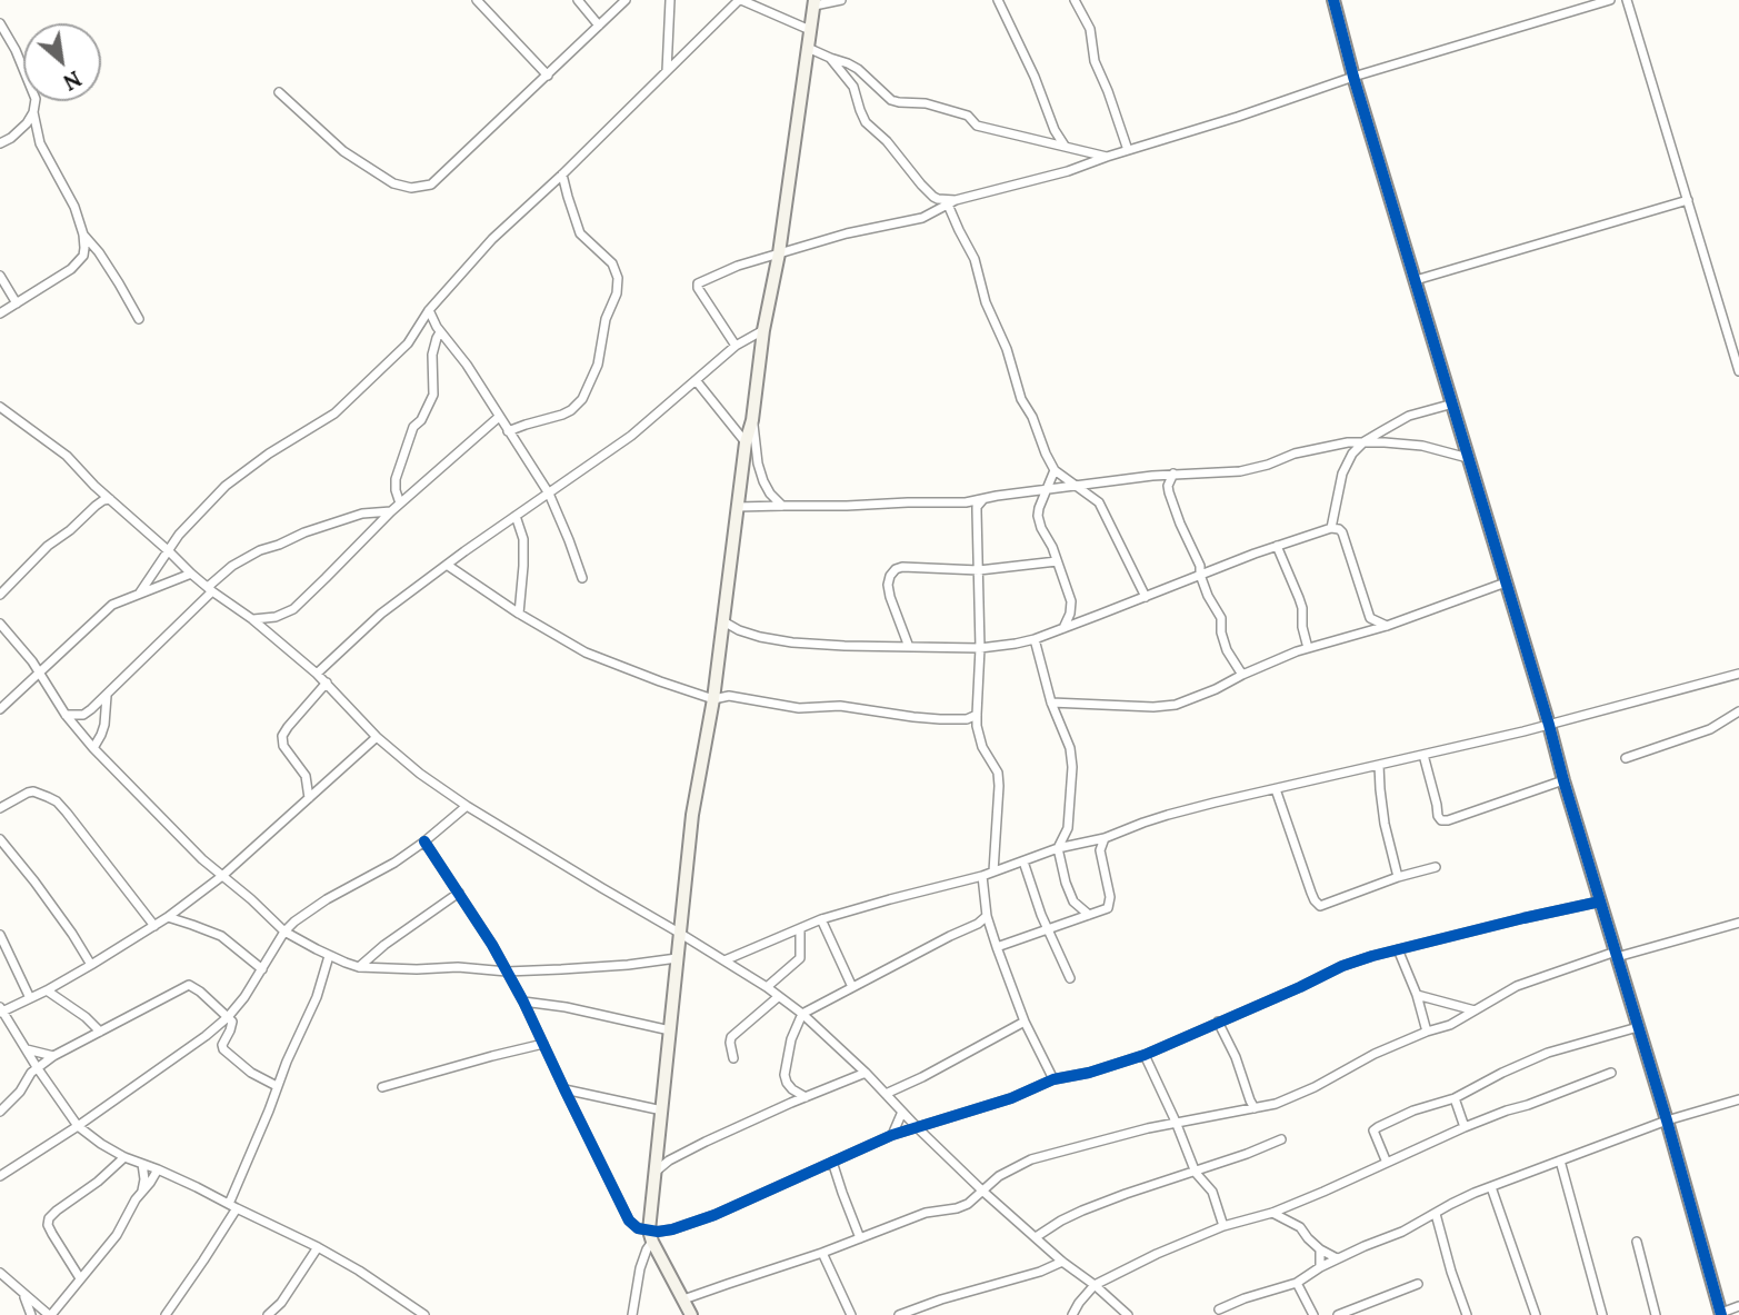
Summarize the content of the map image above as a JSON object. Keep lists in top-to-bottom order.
{
  "north": "bottom right"
}
